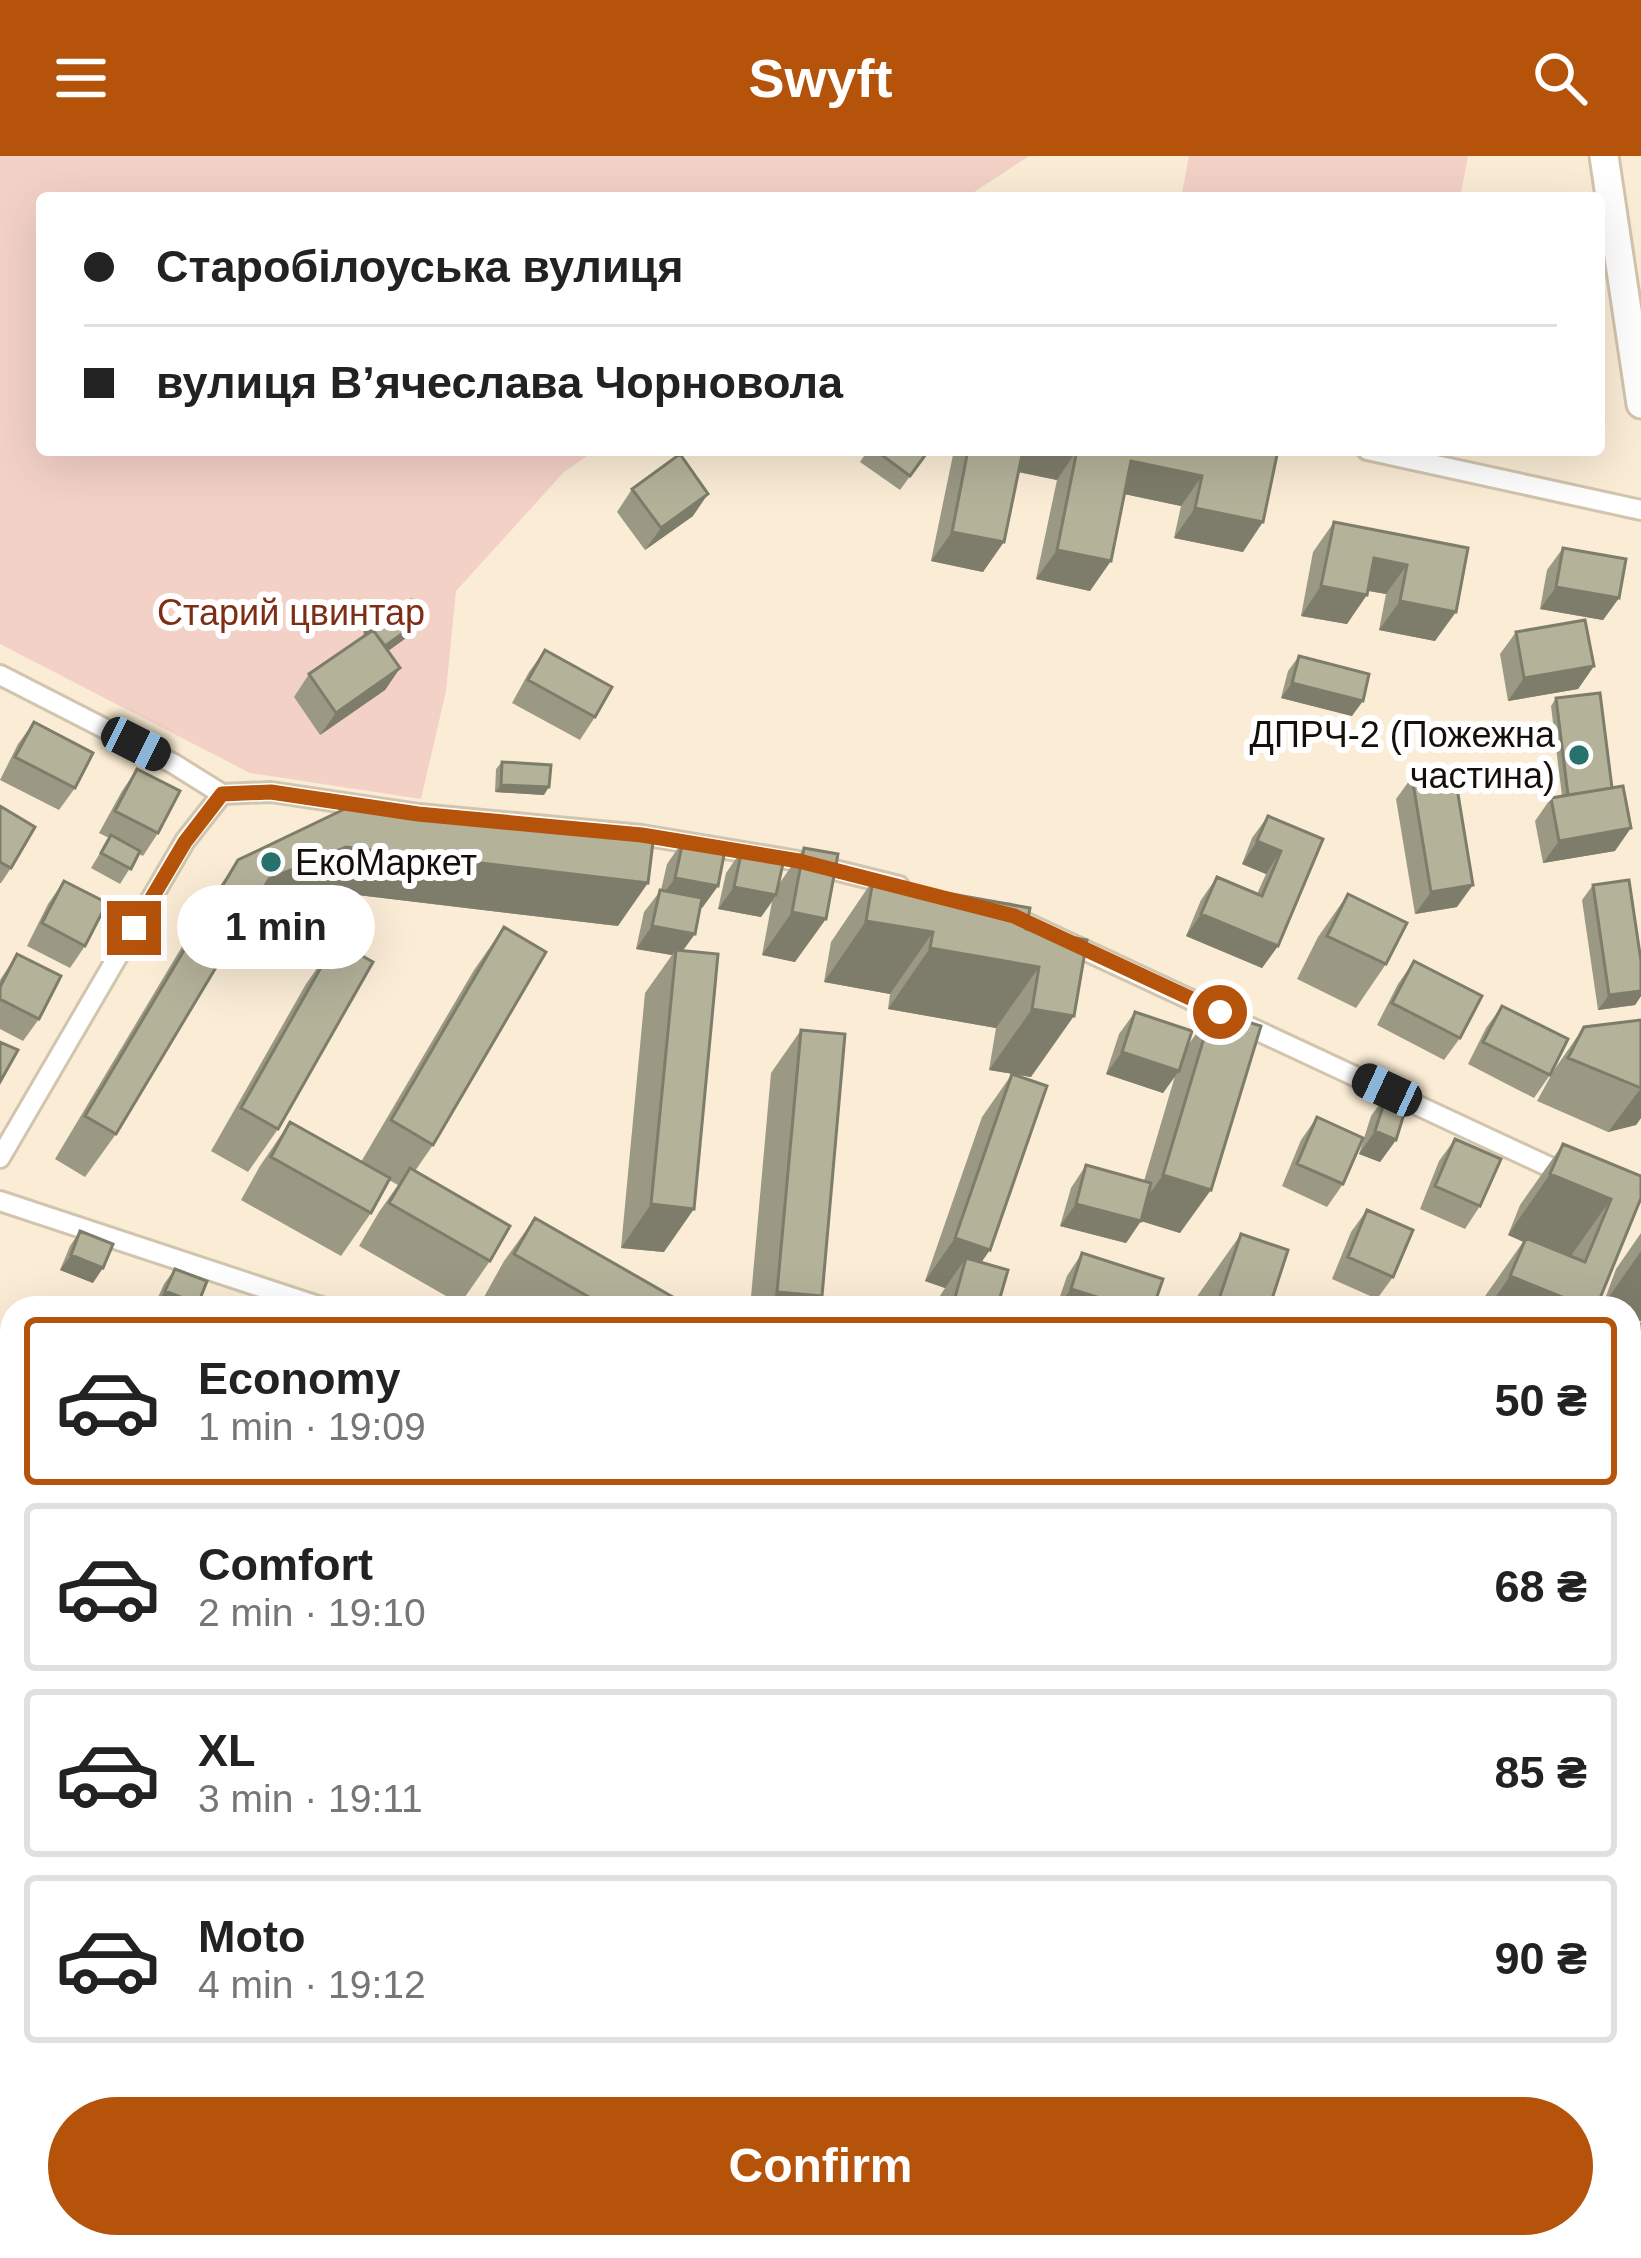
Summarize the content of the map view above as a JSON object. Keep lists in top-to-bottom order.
{
  "parks": ["Старий цвинтар"],
  "places": ["ДПРЧ-2 (Пожежна частина)", "ЕкоМаркет"],
  "page": {
    "header": "Swyft",
    "banner": ["Старобілоуська вулиця", "вулиця Вʼячеслава Чорновола"],
    "bubble": "1 min",
    "list": [
      {
        "name": "Economy",
        "note": "1 min · 19:09",
        "value": "50 ₴"
      },
      {
        "name": "Comfort",
        "note": "2 min · 19:10",
        "value": "68 ₴"
      },
      {
        "name": "XL",
        "note": "3 min · 19:11",
        "value": "85 ₴"
      },
      {
        "name": "Moto",
        "note": "4 min · 19:12",
        "value": "90 ₴"
      }
    ],
    "buttons": "Confirm"
  }
}
